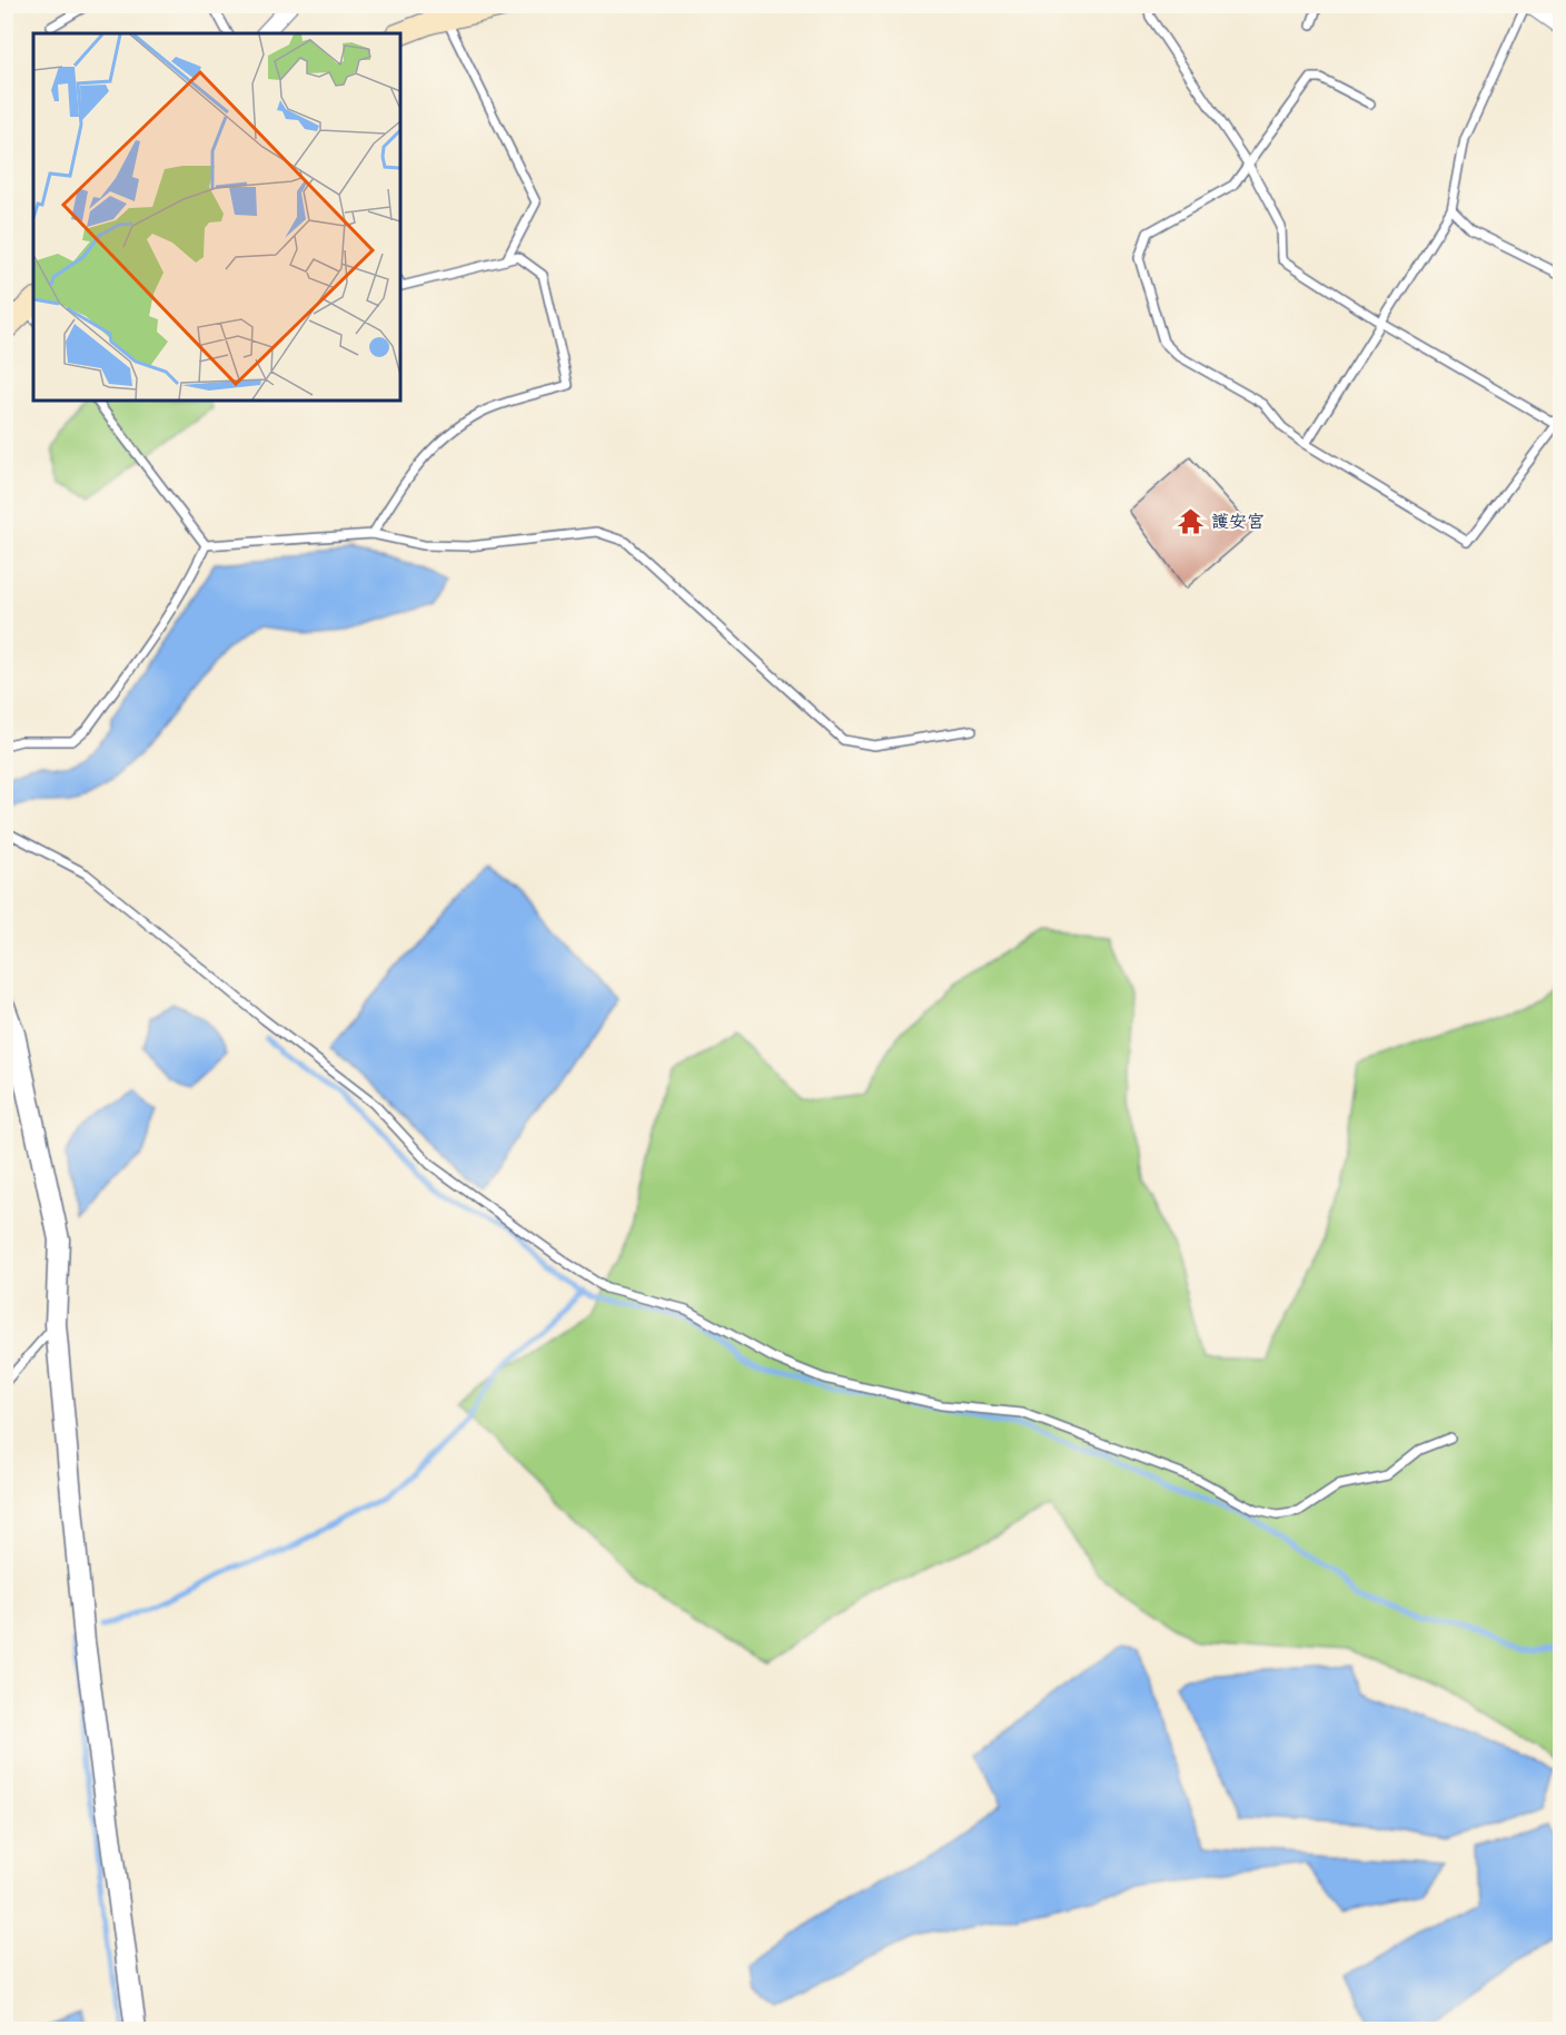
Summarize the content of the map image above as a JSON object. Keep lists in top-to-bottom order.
{
  "places": {
    "temple": ["護安宮"]
  }
}
